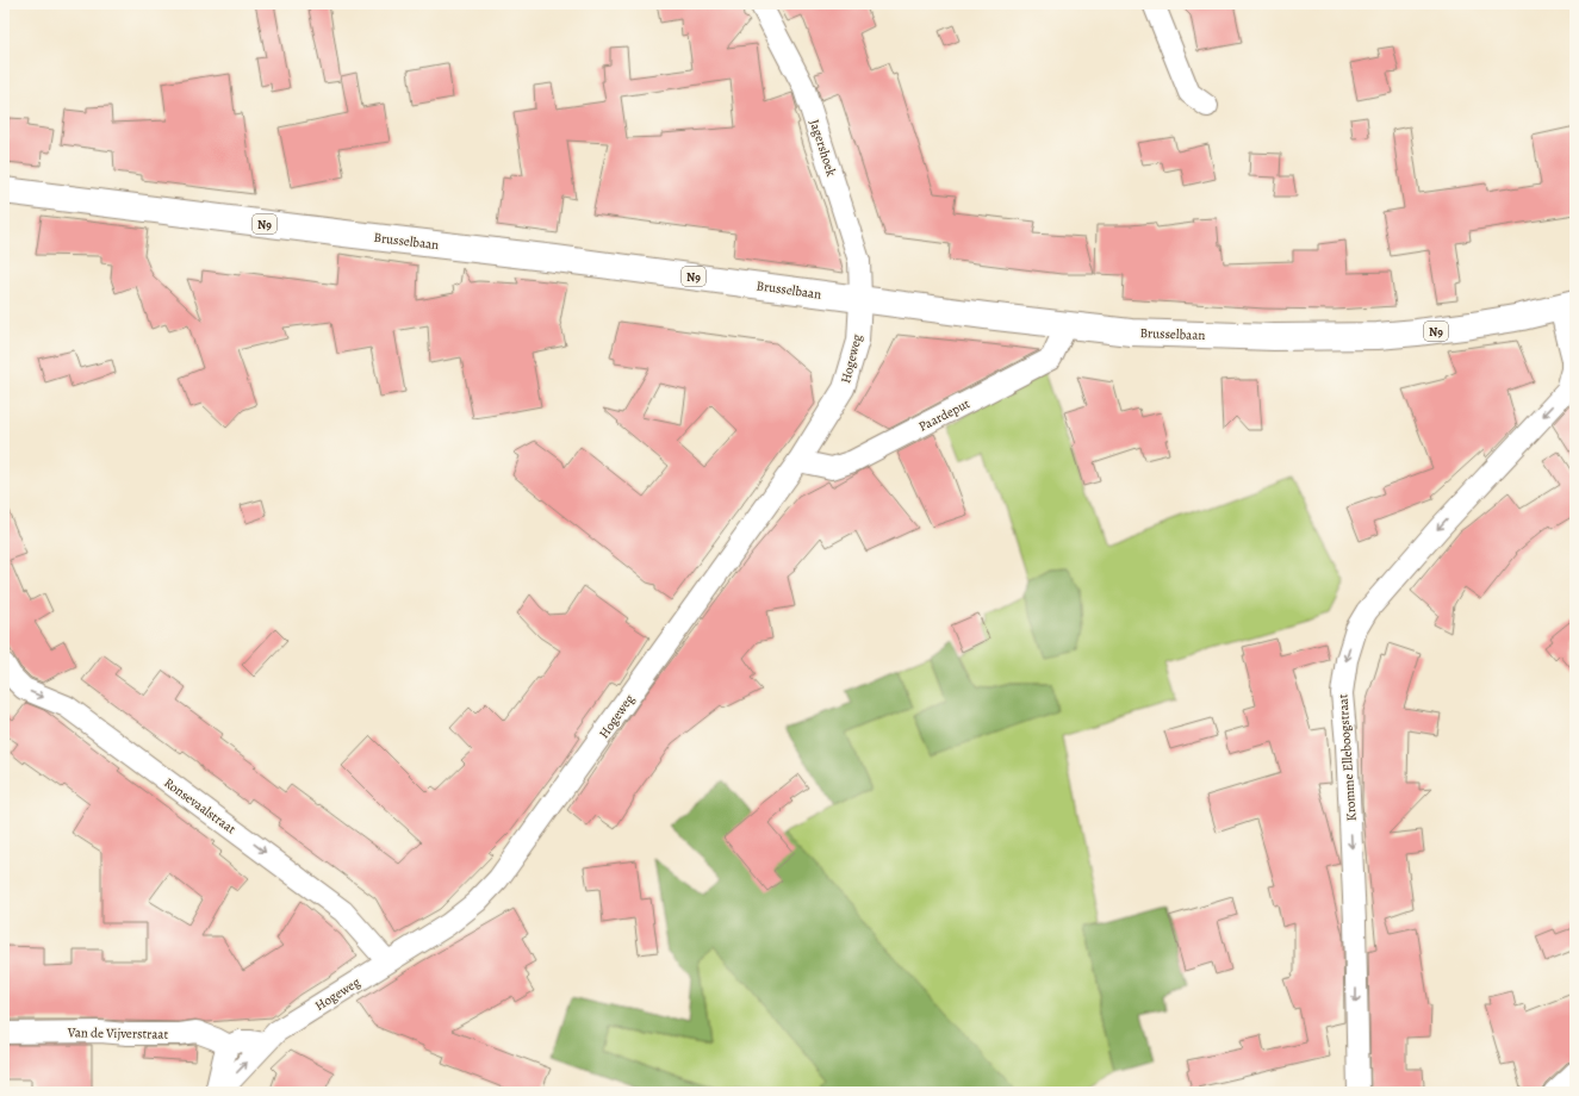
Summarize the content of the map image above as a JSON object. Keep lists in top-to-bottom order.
{
  "streets": {
    "main road": ["N9", "Brusselbaan"],
    "street": [
      "Jagershoek",
      "Hogeweg",
      "Paardeput",
      "Kromme Elleboogstraat",
      "Ronsevaalstraat",
      "Van de Vijverstraat"
    ]
  },
  "crossings": [
    ["Jagershoek", "Brusselbaan"],
    ["Jagershoek", "Hogeweg"],
    ["Brusselbaan", "Hogeweg"],
    ["Brusselbaan", "Paardeput"],
    ["Brusselbaan", "Kromme Elleboogstraat"],
    ["Hogeweg", "Paardeput"],
    ["Hogeweg", "Ronsevaalstraat"]
  ],
  "one_way": ["Kromme Elleboogstraat", "Ronsevaalstraat"]
}
